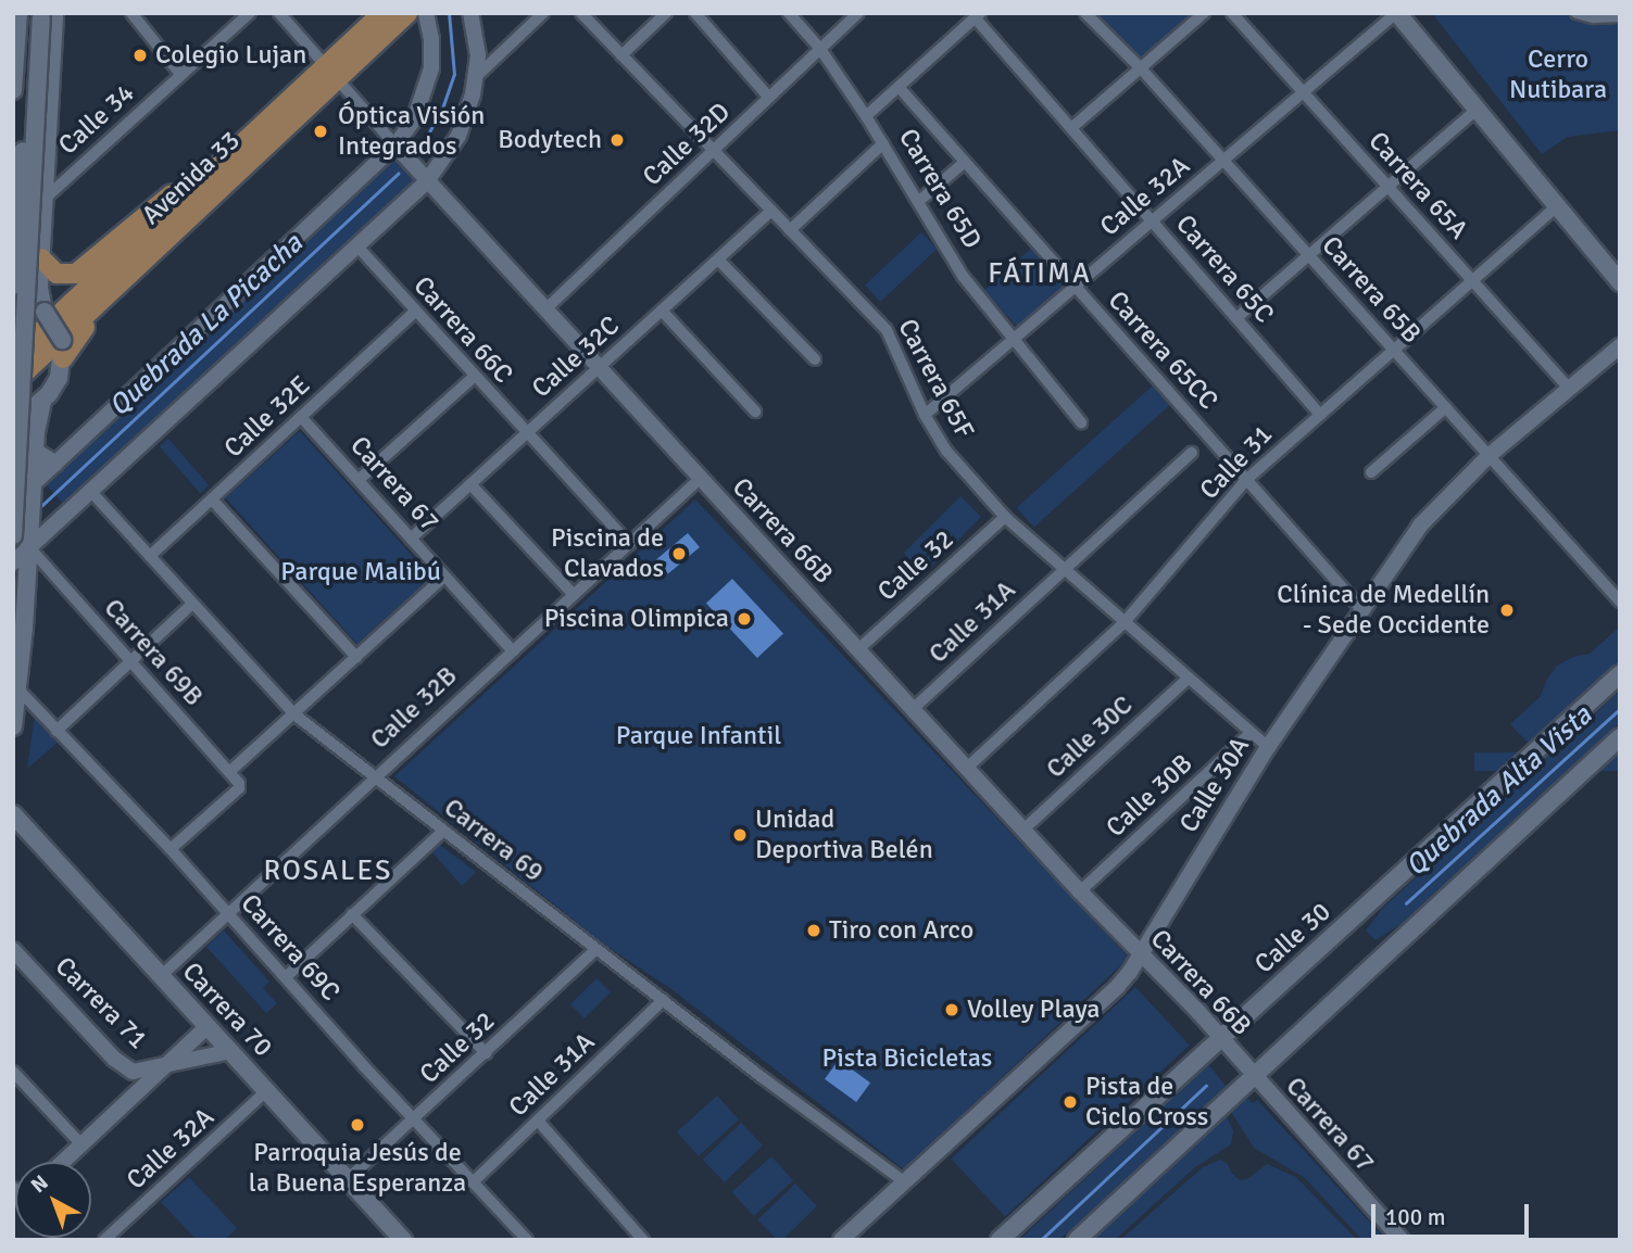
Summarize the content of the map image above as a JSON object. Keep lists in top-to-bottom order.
{
  "streets": {
    "main road": ["Avenida 33", "Calle 30", "Carrera 70"],
    "street": [
      "Calle 34",
      "Calle 32D",
      "Carrera 65A",
      "Carrera 65D",
      "Calle 32A",
      "Carrera 65C",
      "Carrera 65B",
      "Carrera 66C",
      "Carrera 65CC",
      "Calle 32C",
      "Carrera 65F",
      "Calle 32E",
      "Calle 31",
      "Carrera 67",
      "Carrera 66B",
      "Calle 32",
      "Calle 31A",
      "Carrera 69B",
      "Calle 32B",
      "Calle 30C",
      "Calle 30A",
      "Calle 30B",
      "Carrera 69",
      "Carrera 69C",
      "Carrera 71"
    ]
  },
  "crossings": [
    ["Calle 32D", "Carrera 65D"],
    ["Calle 32D", "Carrera 65F"],
    ["Calle 32D", "Carrera 66B"],
    ["Avenida 33", "Carrera 66B"],
    ["Carrera 65A", "Calle 32A"],
    ["Carrera 65A", "Calle 31"],
    ["Carrera 65A", "Calle 30A"],
    ["Carrera 65D", "Calle 32A"],
    ["Calle 32A", "Carrera 65C"],
    ["Calle 32A", "Carrera 65B"],
    ["Calle 32A", "Carrera 65CC"],
    ["Calle 32A", "Carrera 65F"],
    ["Calle 32A", "Carrera 70"],
    ["Carrera 65C", "Calle 31"],
    ["Carrera 65B", "Calle 31"],
    ["Carrera 65B", "Calle 30A"],
    ["Carrera 66C", "Calle 32C"],
    ["Carrera 66C", "Calle 32E"],
    ["Carrera 66C", "Calle 32B"],
    ["Carrera 65CC", "Calle 31"],
    ["Carrera 65CC", "Calle 30A"],
    ["Calle 32C", "Carrera 65F"],
    ["Calle 32C", "Carrera 67"],
    ["Calle 32C", "Carrera 66B"],
    ["Carrera 65F", "Calle 31"],
    ["Carrera 65F", "Calle 32"],
    ["Carrera 65F", "Calle 31A"],
    ["Carrera 65F", "Calle 30C"],
    ["Carrera 65F", "Calle 30A"],
    ["Carrera 65F", "Calle 30B"],
    ["Calle 32E", "Carrera 67"],
    ["Calle 32E", "Carrera 69"],
    ["Calle 31", "Carrera 66B"],
    ["Carrera 67", "Carrera 66B"],
    ["Carrera 67", "Calle 32B"],
    ["Carrera 66B", "Calle 32"],
    ["Carrera 66B", "Calle 31A"],
    ["Carrera 66B", "Calle 32B"],
    ["Carrera 66B", "Calle 30C"],
    ["Carrera 66B", "Calle 30A"],
    ["Carrera 66B", "Calle 30B"],
    ["Carrera 66B", "Calle 30"],
    ["Calle 32", "Carrera 69"],
    ["Calle 32", "Carrera 69C"],
    ["Calle 32", "Carrera 70"],
    ["Calle 31A", "Carrera 69"],
    ["Calle 31A", "Carrera 69C"],
    ["Carrera 69B", "Carrera 69C"],
    ["Calle 32B", "Carrera 69"],
    ["Calle 32B", "Carrera 69C"],
    ["Calle 32B", "Carrera 70"],
    ["Calle 30A", "Carrera 69"],
    ["Carrera 71", "Carrera 70"]
  ],
  "districts": ["FÁTIMA", "ROSALES"],
  "water": ["Quebrada La Picacha", "Quebrada Alta Vista"],
  "parks": [
    "Cerro Nutibara",
    "Parque Malibú",
    "Parque Infantil",
    "Pista Bicicletas"
  ],
  "places": [
    "Colegio Lujan",
    "Óptica Visión Integrados",
    "Bodytech",
    "Piscina de Clavados",
    "Clínica de Medellín - Sede Occidente",
    "Piscina Olimpica",
    "Unidad Deportiva Belén",
    "Tiro con Arco",
    "Volley Playa",
    "Pista de Ciclo Cross",
    "Parroquia Jesús de la Buena Esperanza"
  ],
  "scale_bar": "100 m",
  "north": "top left"
}
